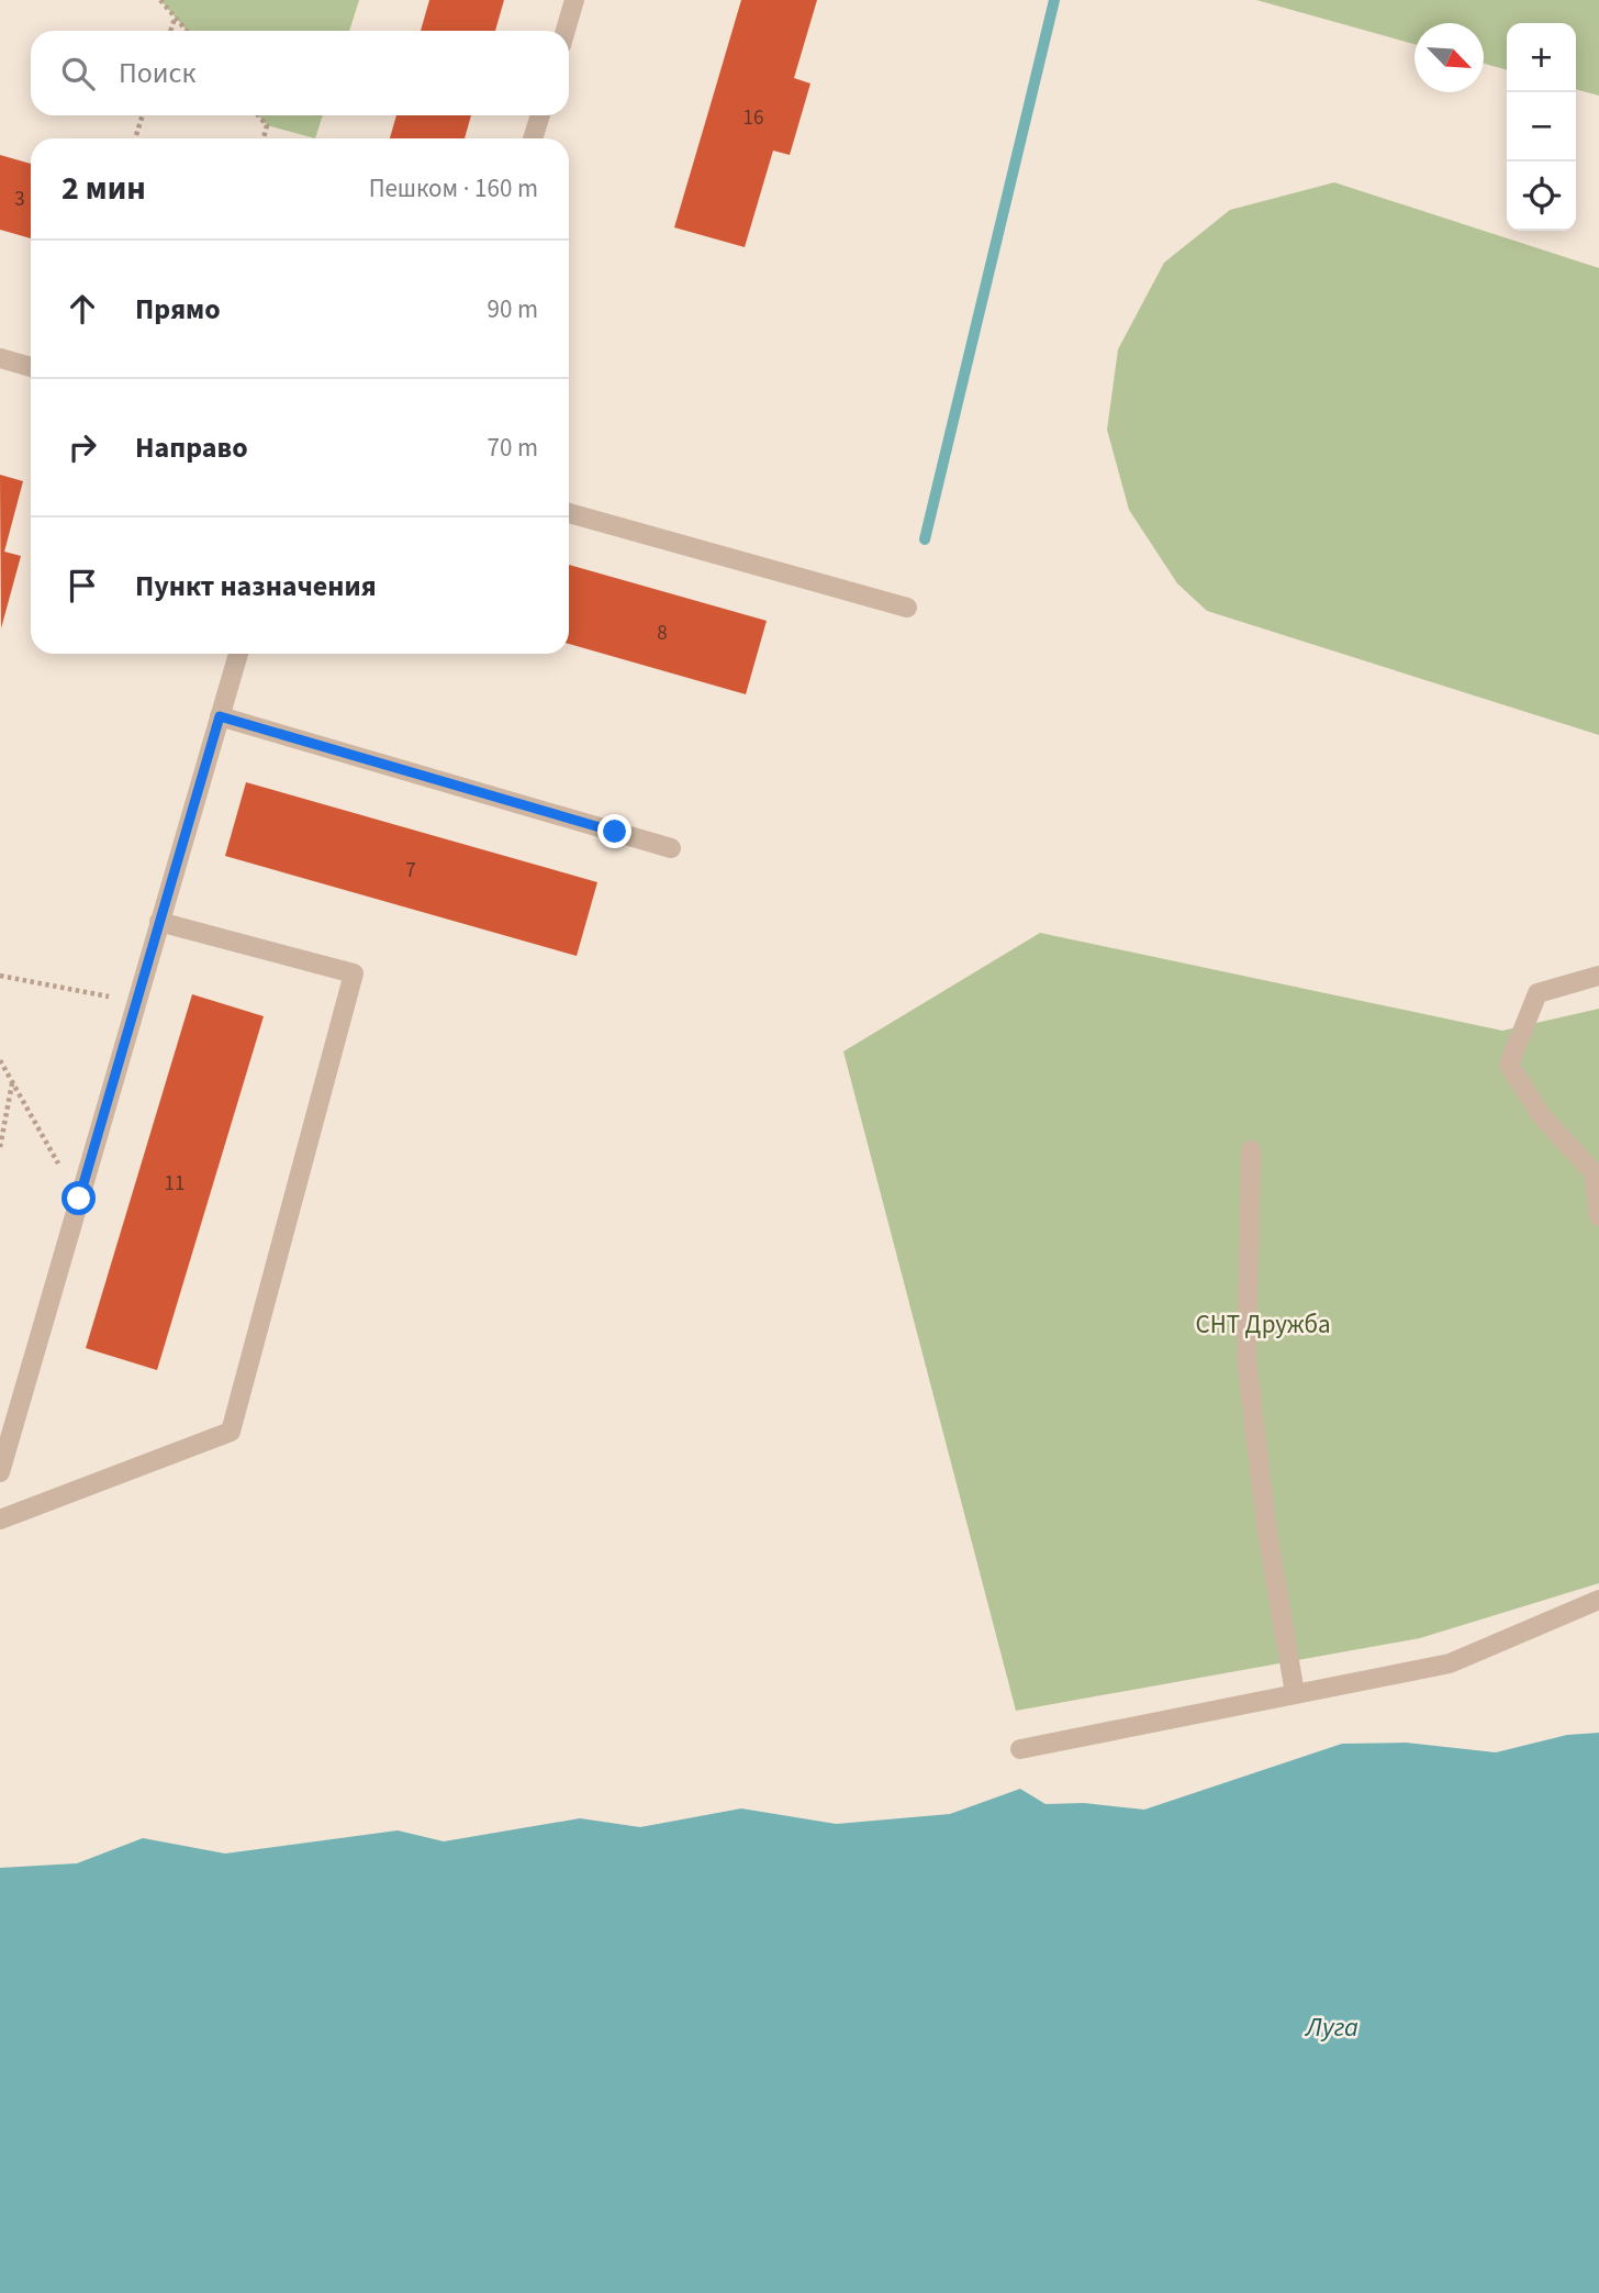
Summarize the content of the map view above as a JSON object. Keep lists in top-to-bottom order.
{
  "water": ["Луга"],
  "parks": ["СНТ Дружба"],
  "house_numbers": [
    "16",
    "3",
    "8",
    "7",
    "11"
  ],
  "north": "bottom right",
  "page": {
    "map_buttons": ["+", "−"],
    "search": "Поиск",
    "heading": ["2 мин", "Пешком · 160 m"],
    "list": [
      ["Прямо", "90 m"],
      ["Направо", "70 m"],
      "Пункт назначения"
    ]
  }
}
